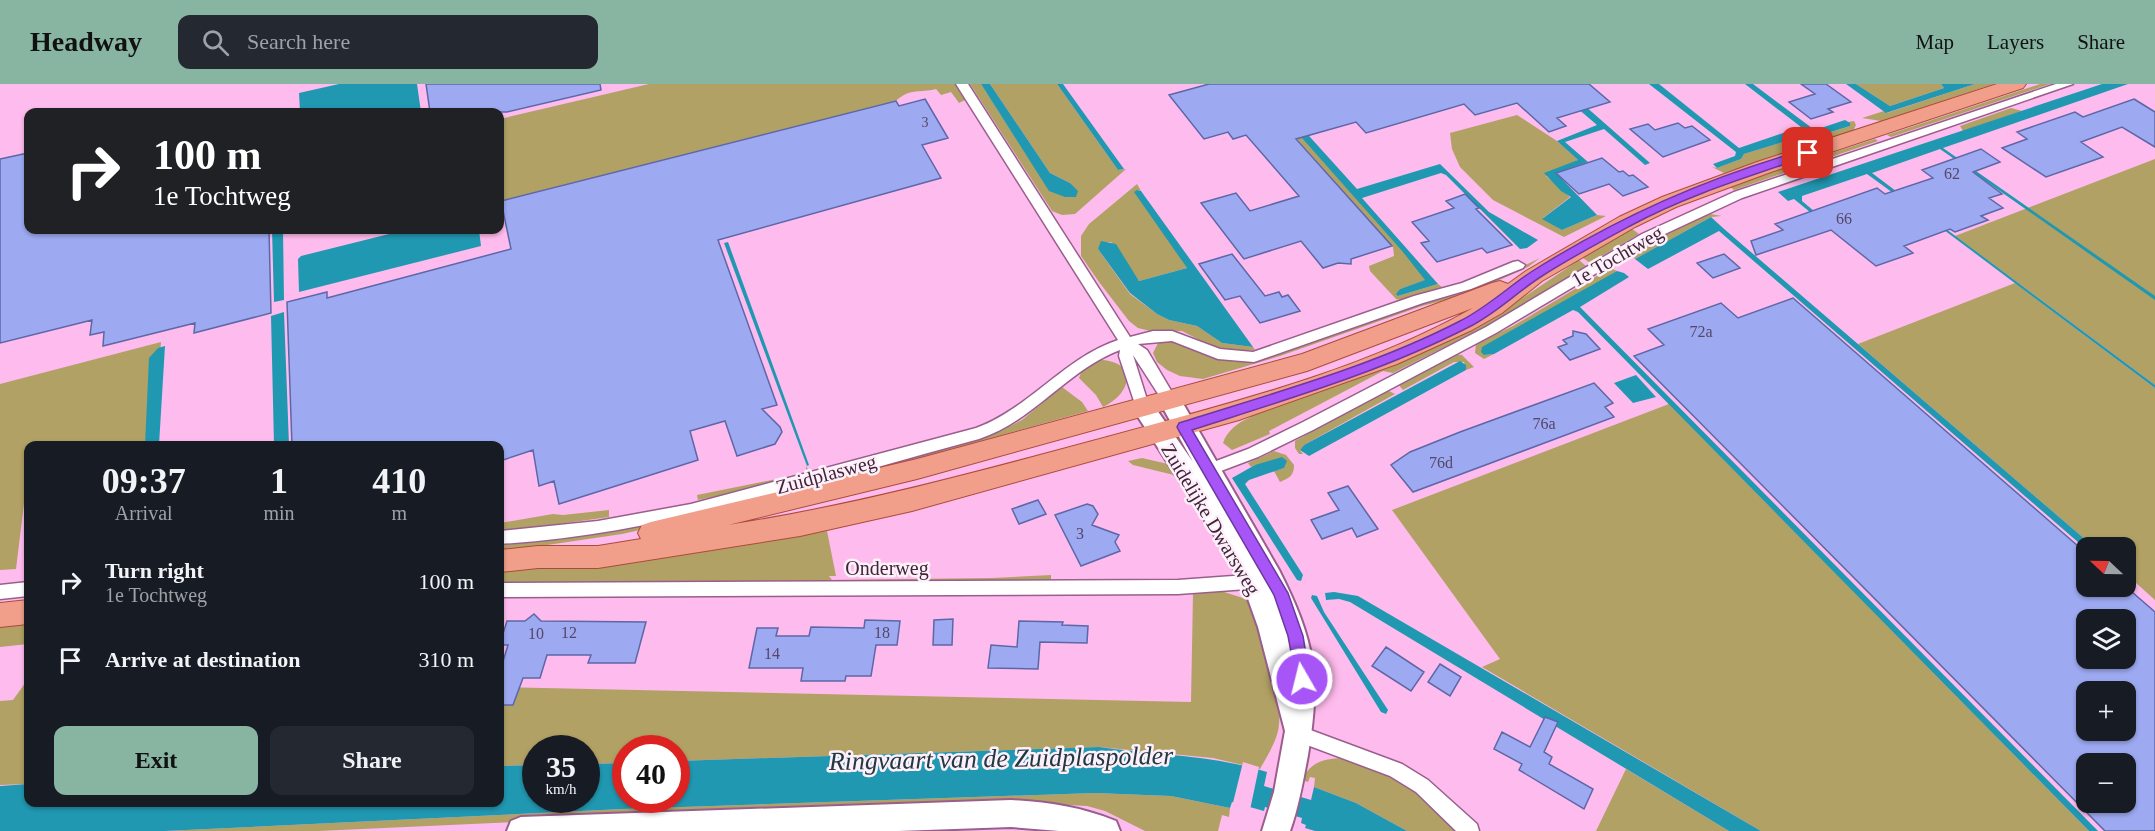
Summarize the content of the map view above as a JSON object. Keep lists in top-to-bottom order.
{
  "streets": {
    "main road": ["1e Tochtweg", "Zuidplasweg"],
    "street": ["Zuidelijke Dwarsweg", "Onderweg"]
  },
  "crossings": [
    ["1e Tochtweg", "Zuidplasweg"],
    ["1e Tochtweg", "Zuidelijke Dwarsweg"],
    ["Zuidplasweg", "Zuidelijke Dwarsweg"],
    ["Zuidelijke Dwarsweg", "Onderweg"]
  ],
  "water": ["Ringvaart van de Zuidplaspolder"],
  "house_numbers": [
    "3",
    "62",
    "66",
    "72a",
    "76a",
    "76d",
    "3",
    "12",
    "18",
    "10",
    "14"
  ],
  "north": "left",
  "page": {
    "header": "Headway",
    "search": "Search here",
    "nav": ["Map", "Layers", "Share"],
    "turn": ["100 m", "1e Tochtweg"],
    "eta": [
      "09:37",
      "Arrival",
      "1",
      "min",
      "410",
      "m"
    ],
    "map_buttons": ["+", "−"],
    "list": [
      {
        "name": "Turn right",
        "note": "1e Tochtweg",
        "value": "100 m"
      },
      {
        "name": "Arrive at destination",
        "value": "310 m"
      }
    ],
    "buttons": ["Exit", "Share"],
    "speed": "35 km/h",
    "limit": "40"
  }
}
